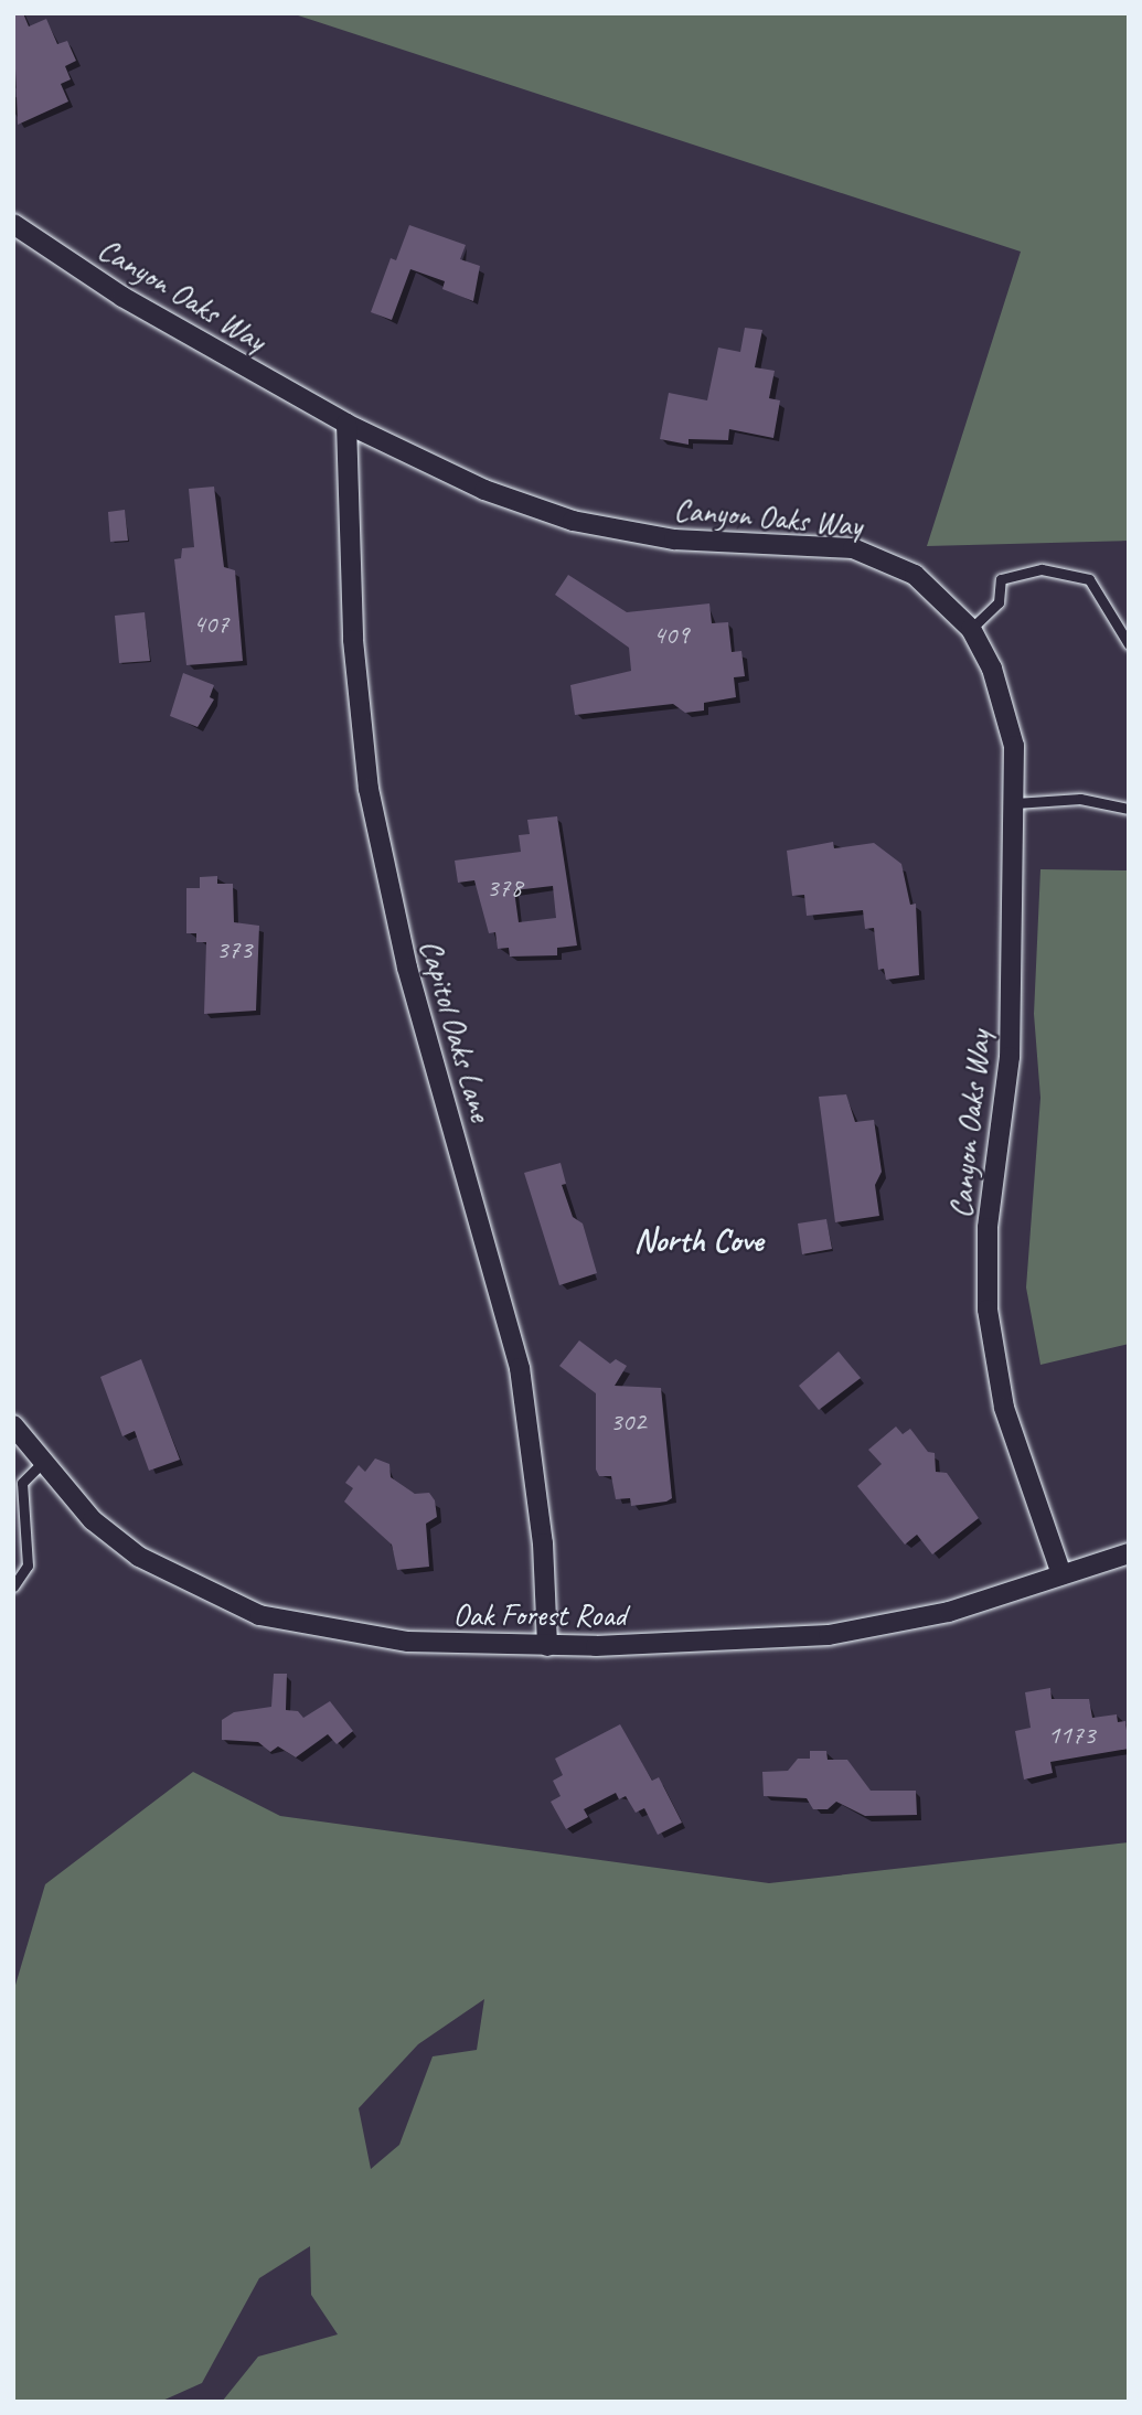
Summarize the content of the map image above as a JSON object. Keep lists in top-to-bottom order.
{
  "streets": {
    "street": ["Canyon Oaks Way", "Capitol Oaks Lane", "Oak Forest Road"]
  },
  "crossings": [
    ["Canyon Oaks Way", "Capitol Oaks Lane"],
    ["Canyon Oaks Way", "Oak Forest Road"],
    ["Capitol Oaks Lane", "Oak Forest Road"]
  ],
  "districts": ["North Cove"],
  "house_numbers": [
    "407",
    "409",
    "378",
    "373",
    "302",
    "1173"
  ]
}
